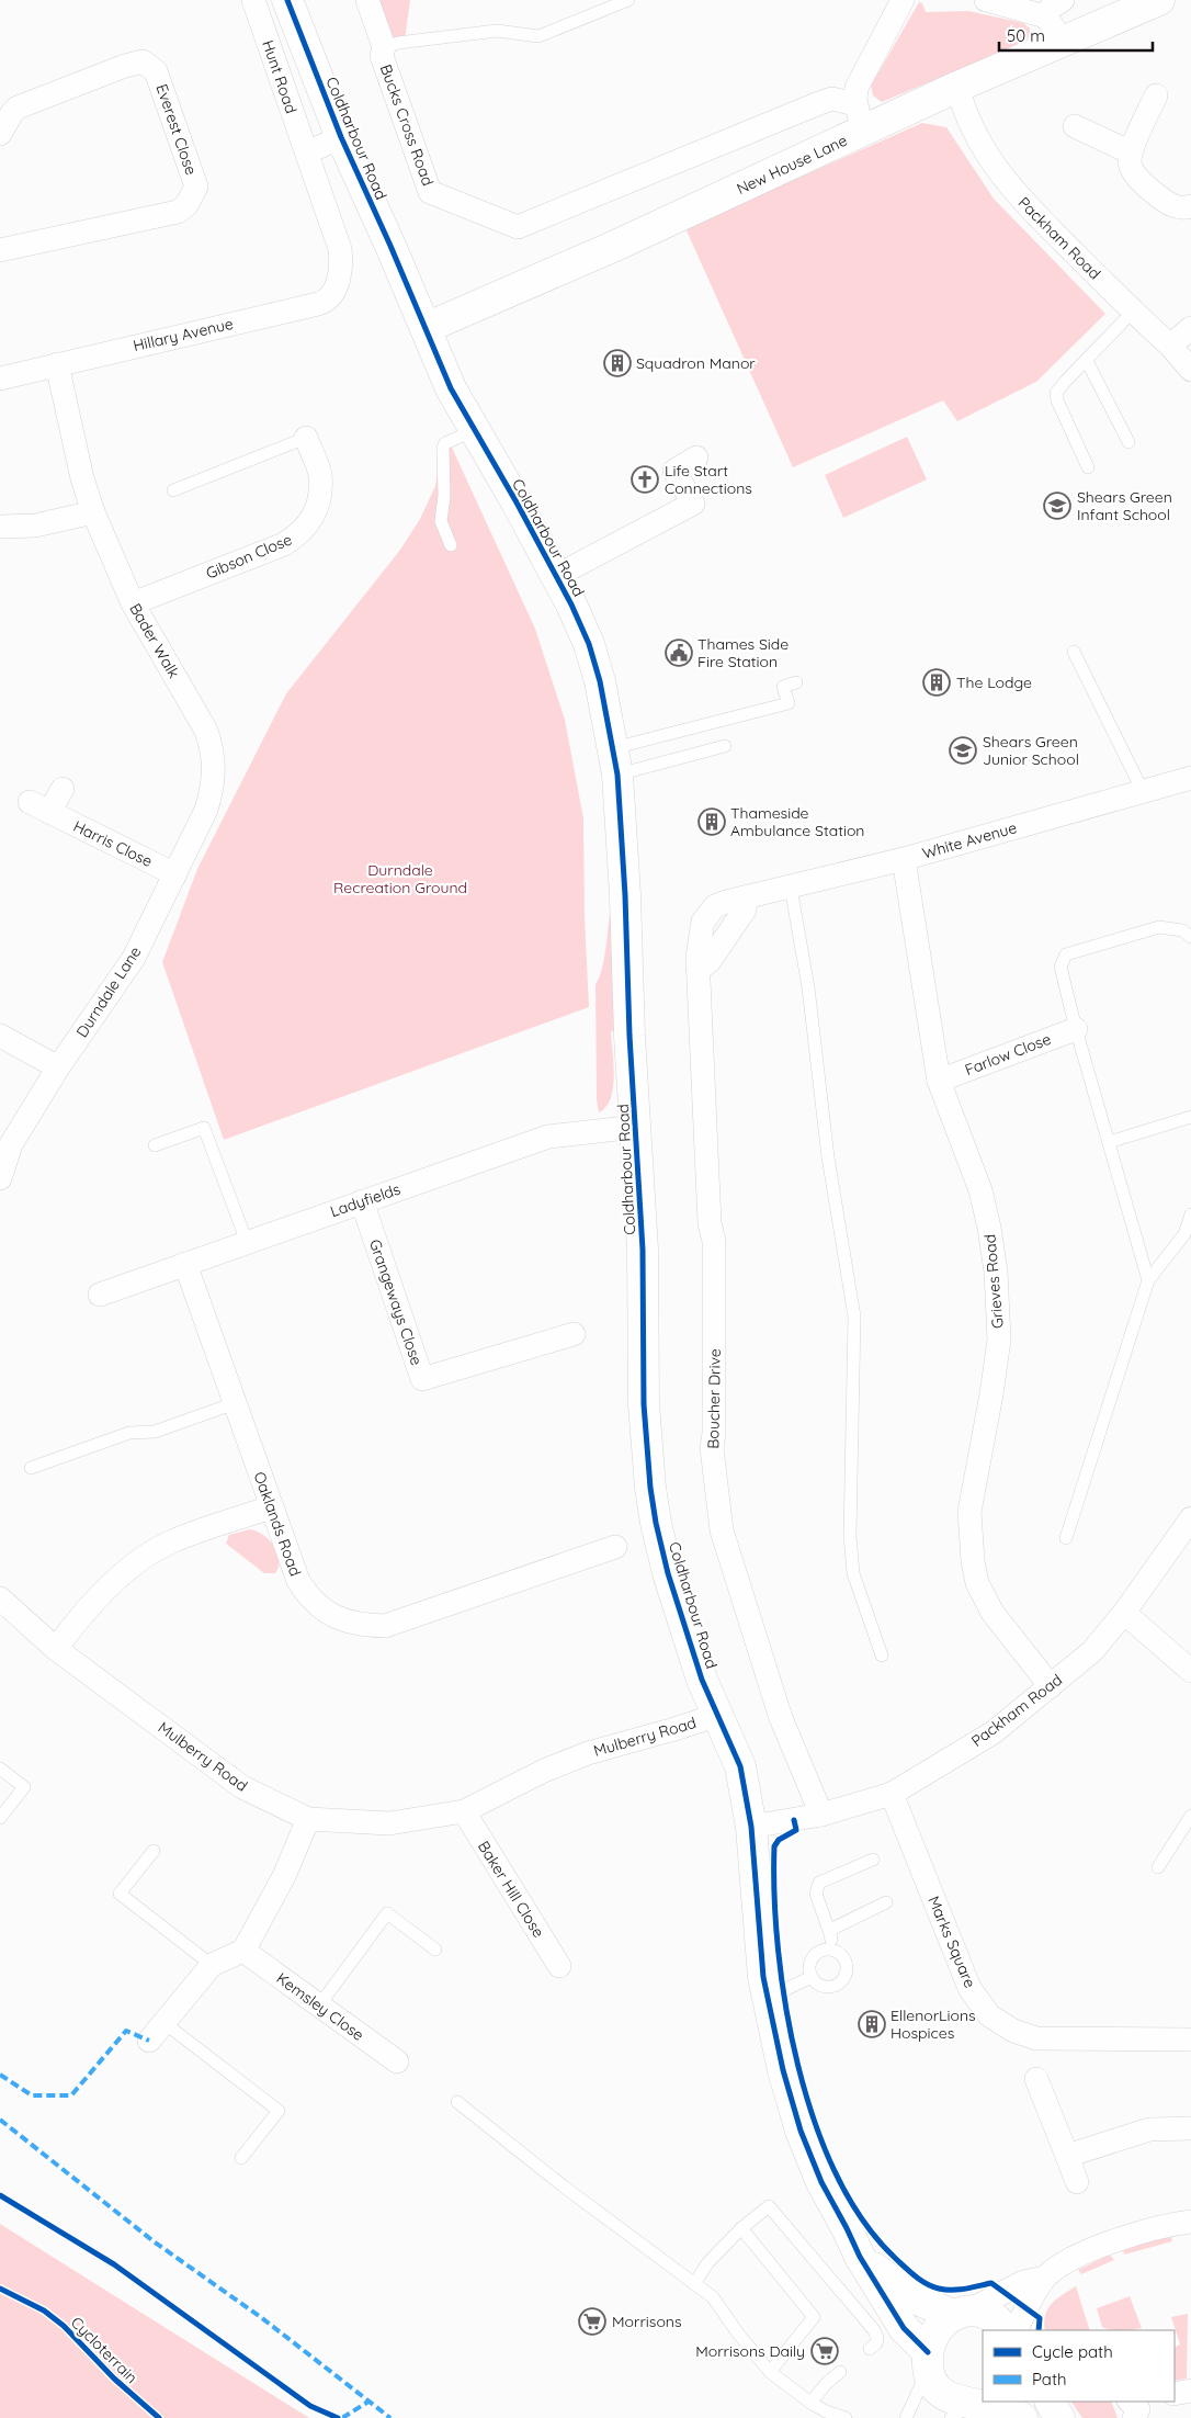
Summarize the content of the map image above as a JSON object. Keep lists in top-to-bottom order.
{
  "streets": {
    "street": [
      "Hunt Road",
      "Bucks Cross Road",
      "Everest Close",
      "Coldharbour Road",
      "New House Lane",
      "Packham Road",
      "Hillary Avenue",
      "Gibson Close",
      "Bader Walk",
      "White Avenue",
      "Harris Close",
      "Durndale Lane",
      "Farlow Close",
      "Ladyfields",
      "Grieves Road",
      "Grangeways Close",
      "Boucher Drive",
      "Oaklands Road",
      "Mulberry Road",
      "Baker Hill Close",
      "Marks Square",
      "Kemsley Close"
    ],
    "cycle path": ["Cycloterrain"]
  },
  "crossings": [
    ["Hunt Road", "Hillary Avenue"],
    ["Bucks Cross Road", "New House Lane"],
    ["Coldharbour Road", "New House Lane"],
    ["Coldharbour Road", "Packham Road"],
    ["Coldharbour Road", "Ladyfields"],
    ["Coldharbour Road", "Mulberry Road"],
    ["New House Lane", "Packham Road"],
    ["Packham Road", "Grieves Road"],
    ["Packham Road", "Boucher Drive"],
    ["Packham Road", "Marks Square"],
    ["Hillary Avenue", "Bader Walk"],
    ["Gibson Close", "Bader Walk"],
    ["Bader Walk", "Durndale Lane"],
    ["White Avenue", "Grieves Road"],
    ["White Avenue", "Boucher Drive"],
    ["Harris Close", "Durndale Lane"],
    ["Farlow Close", "Grieves Road"],
    ["Ladyfields", "Grangeways Close"],
    ["Ladyfields", "Oaklands Road"],
    ["Mulberry Road", "Baker Hill Close"]
  ],
  "parks": ["Durndale Recreation Ground"],
  "places": {
    "building": [
      "Squadron Manor",
      "The Lodge",
      "Thameside Ambulance Station",
      "EllenorLions Hospices"
    ],
    "church": ["Life Start Connections"],
    "school or university": ["Shears Green Infant School", "Shears Green Junior School"],
    "public building": ["Thames Side Fire Station"],
    "supermarket": ["Morrisons", "Morrisons Daily"]
  },
  "legend": ["Cycle path", "Path"],
  "scale_bar": "50 m"
}
